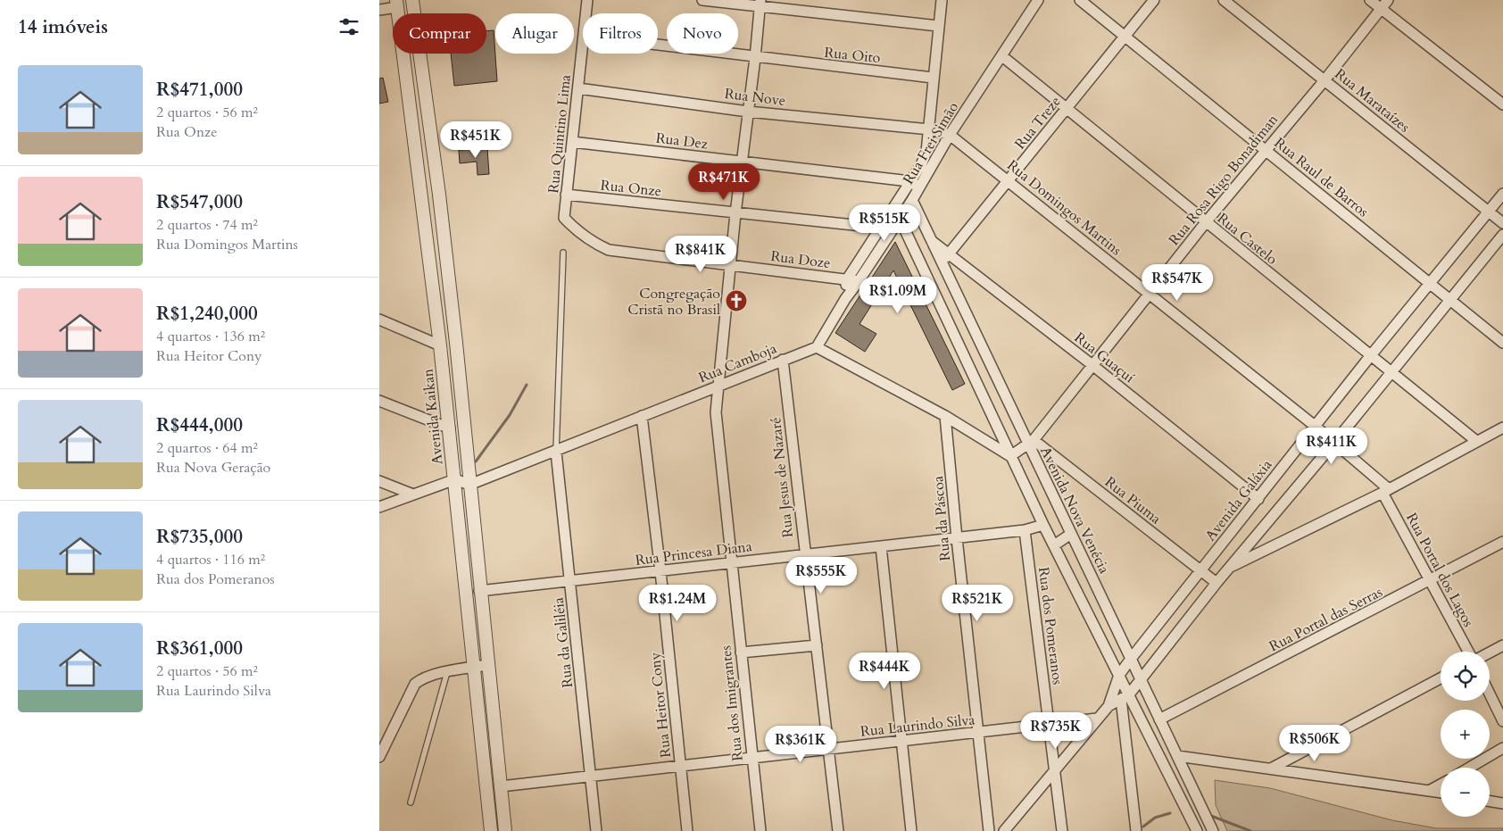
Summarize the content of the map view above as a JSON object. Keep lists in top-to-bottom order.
{
  "streets": {
    "street": [
      "Rua Oito",
      "Rua Nove",
      "Rua Marataízes",
      "Rua Treze",
      "Rua Quintino Lima",
      "Rua Dez",
      "Rua Frei Simão",
      "Rua Raul de Barros",
      "Rua Rosa Rigo Bonadiman",
      "Rua Onze",
      "Rua Domingos Martins",
      "Rua Castelo",
      "Rua Doze",
      "Rua Guaçuí",
      "Rua Camboja",
      "Avenida Kaikan",
      "Rua Jesus de Nazaré",
      "Rua Piuma",
      "Avenida Galáxia",
      "Avenida Nova Venécia",
      "Rua da Páscoa",
      "Rua Princesa Diana",
      "Rua Portal dos Lagos",
      "Rua Portal das Serras",
      "Rua dos Pomeranos",
      "Rua da Galiléia",
      "Rua dos Imigrantes",
      "Rua Heitor Cony",
      "Rua Laurindo Silva"
    ]
  },
  "crossings": [
    ["Rua Oito", "Rua dos Imigrantes"],
    ["Rua Nove", "Rua Quintino Lima"],
    ["Rua Nove", "Rua Frei Simão"],
    ["Rua Nove", "Rua Domingos Martins"],
    ["Rua Nove", "Rua dos Imigrantes"],
    ["Rua Marataízes", "Rua Rosa Rigo Bonadiman"],
    ["Rua Marataízes", "Avenida Galáxia"],
    ["Rua Treze", "Rua Raul de Barros"],
    ["Rua Treze", "Rua Domingos Martins"],
    ["Rua Treze", "Rua Castelo"],
    ["Rua Treze", "Rua Guaçuí"],
    ["Rua Treze", "Avenida Nova Venécia"],
    ["Rua Quintino Lima", "Rua Dez"],
    ["Rua Quintino Lima", "Rua Onze"],
    ["Rua Quintino Lima", "Rua Doze"],
    ["Rua Dez", "Rua Frei Simão"],
    ["Rua Dez", "Rua dos Imigrantes"],
    ["Rua Frei Simão", "Rua Onze"],
    ["Rua Frei Simão", "Rua Domingos Martins"],
    ["Rua Frei Simão", "Rua Castelo"],
    ["Rua Frei Simão", "Rua Doze"],
    ["Rua Frei Simão", "Rua Camboja"],
    ["Rua Frei Simão", "Avenida Nova Venécia"],
    ["Rua Raul de Barros", "Rua Rosa Rigo Bonadiman"],
    ["Rua Raul de Barros", "Avenida Galáxia"],
    ["Rua Rosa Rigo Bonadiman", "Rua Domingos Martins"],
    ["Rua Rosa Rigo Bonadiman", "Rua Castelo"],
    ["Rua Rosa Rigo Bonadiman", "Rua Guaçuí"],
    ["Rua Rosa Rigo Bonadiman", "Rua Piuma"],
    ["Rua Rosa Rigo Bonadiman", "Avenida Nova Venécia"],
    ["Rua Onze", "Rua dos Imigrantes"],
    ["Rua Domingos Martins", "Avenida Galáxia"],
    ["Rua Domingos Martins", "Rua Portal dos Lagos"],
    ["Rua Castelo", "Avenida Galáxia"],
    ["Rua Doze", "Rua dos Imigrantes"],
    ["Rua Guaçuí", "Avenida Galáxia"],
    ["Rua Guaçuí", "Avenida Nova Venécia"],
    ["Rua Camboja", "Avenida Kaikan"],
    ["Rua Camboja", "Rua Jesus de Nazaré"],
    ["Rua Camboja", "Rua da Galiléia"],
    ["Rua Camboja", "Rua dos Imigrantes"],
    ["Rua Camboja", "Rua Heitor Cony"],
    ["Avenida Kaikan", "Rua Princesa Diana"],
    ["Avenida Kaikan", "Rua Laurindo Silva"],
    ["Rua Jesus de Nazaré", "Rua Princesa Diana"],
    ["Rua Jesus de Nazaré", "Rua Laurindo Silva"],
    ["Rua Piuma", "Avenida Galáxia"],
    ["Rua Piuma", "Avenida Nova Venécia"],
    ["Avenida Galáxia", "Avenida Nova Venécia"],
    ["Avenida Nova Venécia", "Rua Portal das Serras"],
    ["Rua da Páscoa", "Rua Princesa Diana"],
    ["Rua da Páscoa", "Rua Laurindo Silva"],
    ["Rua Princesa Diana", "Rua dos Pomeranos"],
    ["Rua Princesa Diana", "Rua da Galiléia"],
    ["Rua Princesa Diana", "Rua dos Imigrantes"],
    ["Rua Princesa Diana", "Rua Heitor Cony"],
    ["Rua Portal dos Lagos", "Rua Portal das Serras"],
    ["Rua dos Pomeranos", "Rua Laurindo Silva"],
    ["Rua da Galiléia", "Rua Laurindo Silva"],
    ["Rua dos Imigrantes", "Rua Laurindo Silva"],
    ["Rua Heitor Cony", "Rua Laurindo Silva"]
  ],
  "places": {
    "church": ["Congregação Cristã no Brasil"]
  },
  "page": {
    "heading": "14 imóveis",
    "chip": [
      "Comprar",
      "Alugar",
      "Filtros",
      "Novo"
    ],
    "list": [
      {
        "name": "R$471,000",
        "note": "2 quartos · 56 m² · Rua Onze"
      },
      {
        "name": "R$547,000",
        "note": "2 quartos · 74 m² · Rua Domingos Martins"
      },
      {
        "name": "R$1,240,000",
        "note": "4 quartos · 136 m² · Rua Heitor Cony"
      },
      {
        "name": "R$444,000",
        "note": "2 quartos · 64 m² · Rua Nova Geração"
      },
      {
        "name": "R$735,000",
        "note": "4 quartos · 116 m² · Rua dos Pomeranos"
      },
      {
        "name": "R$361,000",
        "note": "2 quartos · 56 m² · Rua Laurindo Silva"
      }
    ],
    "price": [
      "R$451K",
      "R$471K",
      "R$515K",
      "R$841K",
      "R$547K",
      "R$1.09M",
      "R$411K",
      "R$555K",
      "R$1.24M",
      "R$521K",
      "R$444K",
      "R$735K",
      "R$506K",
      "R$361K"
    ],
    "map_buttons": ["+", "−"]
  }
}
